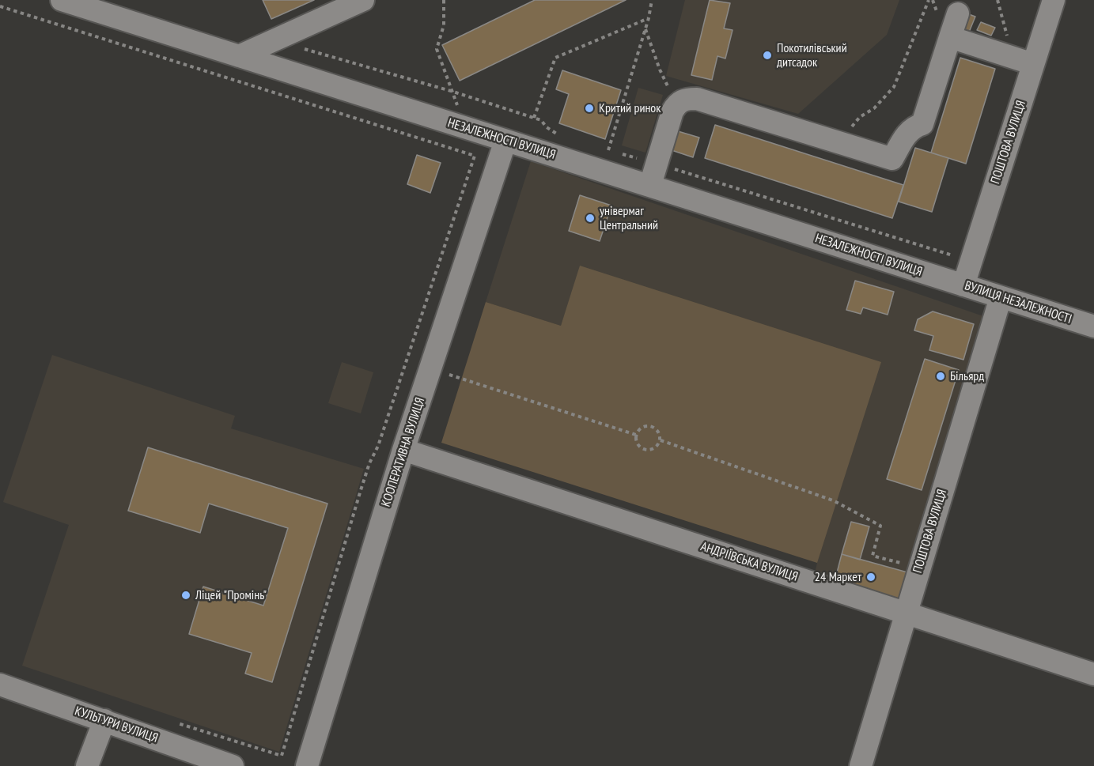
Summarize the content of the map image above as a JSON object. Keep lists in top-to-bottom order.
{
  "streets": {
    "street": [
      "НЕЗАЛЕЖНОСТІ ВУЛИЦЯ",
      "ПОШТОВА ВУЛИЦЯ",
      "ВУЛИЦЯ НЕЗАЛЕЖНОСТІ",
      "КООПЕРАТИВНА ВУЛИЦЯ",
      "АНДРІЇВСЬКА ВУЛИЦЯ",
      "КУЛЬТУРИ ВУЛИЦЯ"
    ]
  },
  "crossings": [
    ["НЕЗАЛЕЖНОСТІ ВУЛИЦЯ", "ВУЛИЦЯ НЕЗАЛЕЖНОСТІ"],
    ["НЕЗАЛЕЖНОСТІ ВУЛИЦЯ", "КООПЕРАТИВНА ВУЛИЦЯ"],
    ["ПОШТОВА ВУЛИЦЯ", "ВУЛИЦЯ НЕЗАЛЕЖНОСТІ"],
    ["ПОШТОВА ВУЛИЦЯ", "АНДРІЇВСЬКА ВУЛИЦЯ"],
    ["КООПЕРАТИВНА ВУЛИЦЯ", "АНДРІЇВСЬКА ВУЛИЦЯ"]
  ],
  "places": [
    "Покотилівський дитсадок",
    "Критий ринок",
    "універмаг Центральний",
    "Більярд",
    "24 Маркет",
    "Ліцей \"Промінь\""
  ]
}
